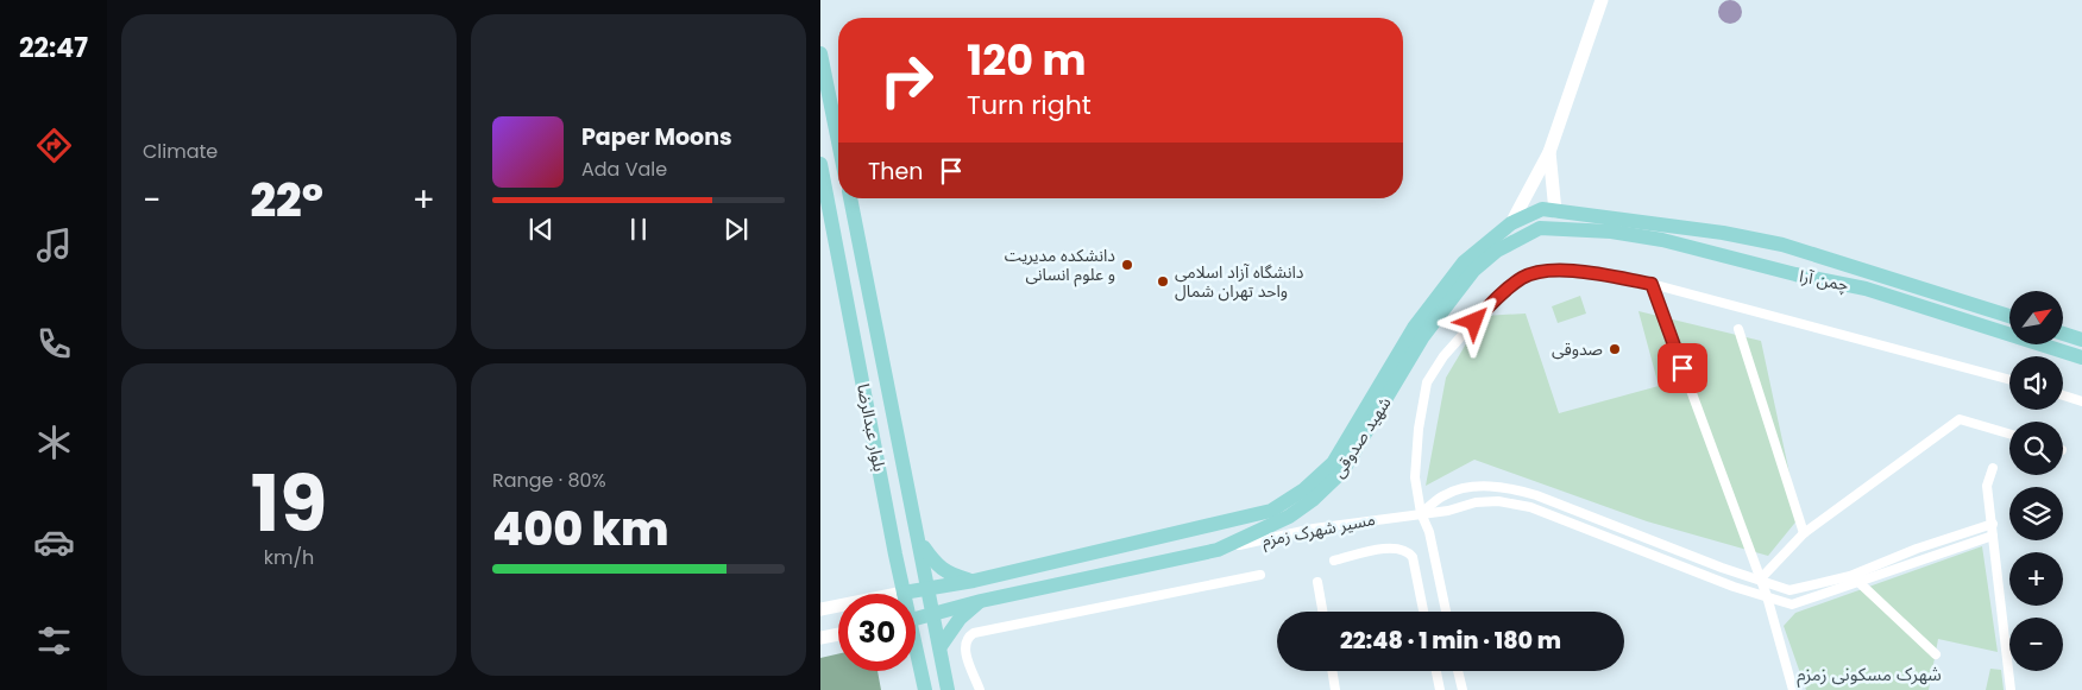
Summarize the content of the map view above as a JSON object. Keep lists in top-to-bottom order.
{
  "streets": {
    "main road": ["چمن آرا", "بلوار عبدالرضا", "شهید صدوقی"],
    "street": ["مسیر شهرک زمزم"]
  },
  "crossings": [
    ["چمن آرا", "شهید صدوقی"],
    ["بلوار عبدالرضا", "شهید صدوقی"],
    ["شهید صدوقی", "مسیر شهرک زمزم"]
  ],
  "districts": ["شهرک مسکونی زمزم"],
  "places": ["دانشکده مدیریت و علوم انسانی", "دانشگاه آزاد اسلامی واحد تهران شمال", "صدوقی"],
  "north": "top right",
  "page": {
    "tabs": "22:47",
    "tile": [
      "Climate",
      ["19", "km/h"],
      ["Range · 80%", "400 km"]
    ],
    "turn": ["120 m", "Turn right"],
    "song": ["Paper Moons", "Ada Vale"],
    "then": "Then",
    "heat": ["−", "22°", "+"],
    "map_buttons": ["+", "−"],
    "limit": "30",
    "trip": "22:48 · 1 min · 180 m"
  }
}
